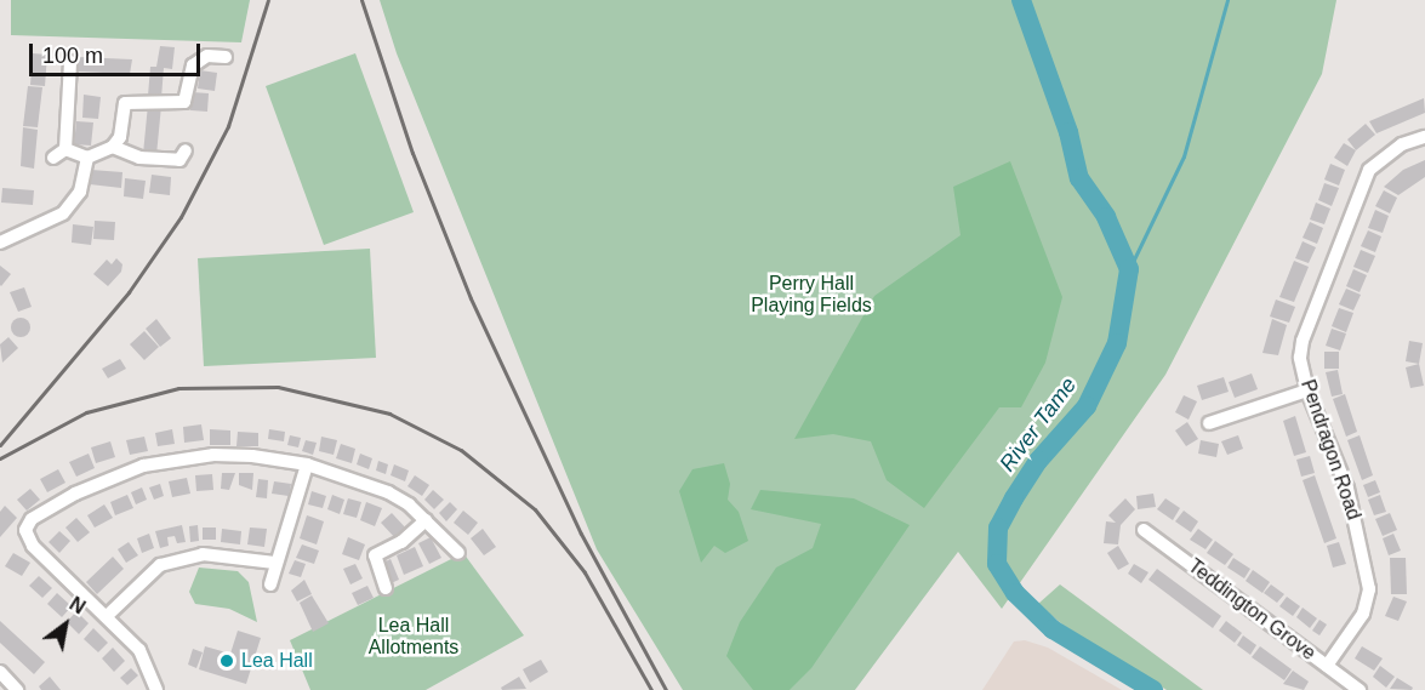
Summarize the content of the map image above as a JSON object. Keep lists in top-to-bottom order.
{
  "streets": {
    "street": ["Pendragon Road", "Teddington Grove"]
  },
  "crossings": [
    ["Pendragon Road", "Teddington Grove"]
  ],
  "water": ["River Tame"],
  "parks": ["Perry Hall Playing Fields", "Lea Hall Allotments"],
  "places": ["Lea Hall"],
  "scale_bar": "100 m",
  "north": "top right"
}
